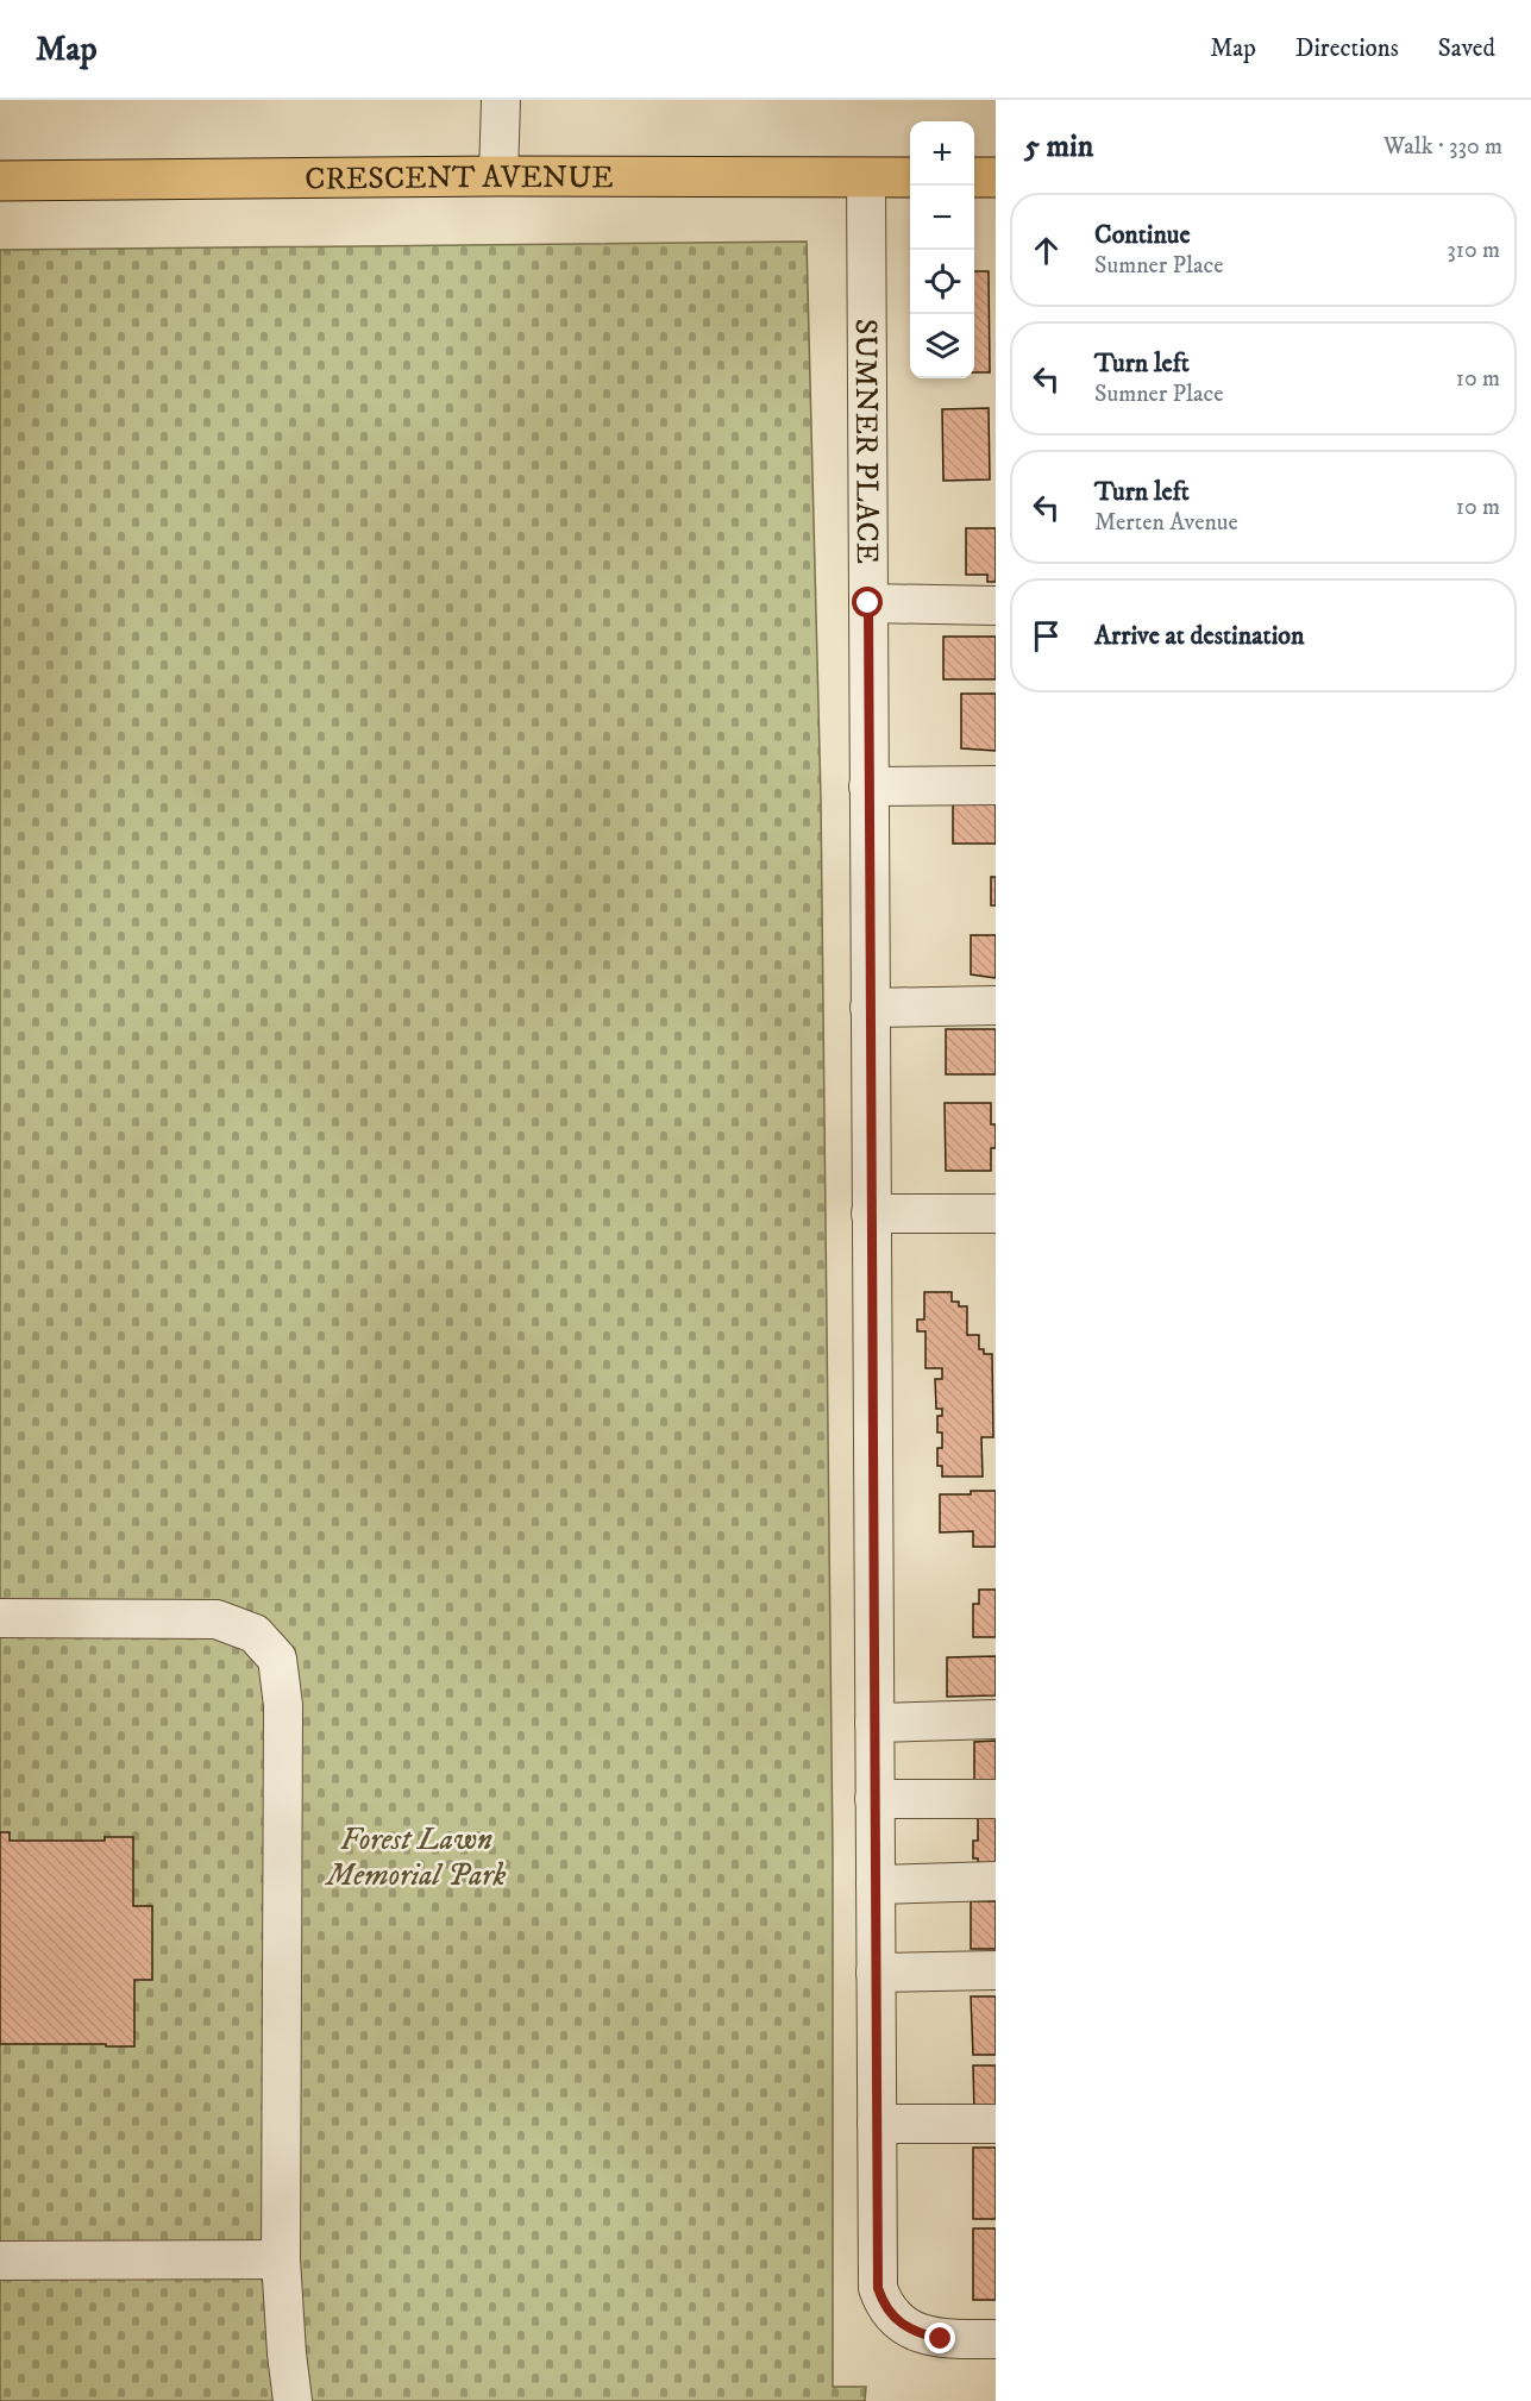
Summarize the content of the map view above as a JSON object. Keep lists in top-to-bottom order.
{
  "streets": {
    "main road": ["CRESCENT AVENUE"],
    "street": ["SUMNER PLACE"]
  },
  "crossings": [
    ["CRESCENT AVENUE", "SUMNER PLACE"]
  ],
  "parks": ["Forest Lawn Memorial Park"],
  "page": {
    "header": "Map",
    "nav": ["Map", "Directions", "Saved"],
    "heading": ["5 min", "Walk · 330 m"],
    "map_buttons": ["+", "−"],
    "list": [
      ["Continue", "Sumner Place", "310 m"],
      ["Turn left", "Sumner Place", "10 m"],
      ["Turn left", "Merten Avenue", "10 m"],
      "Arrive at destination"
    ]
  }
}
